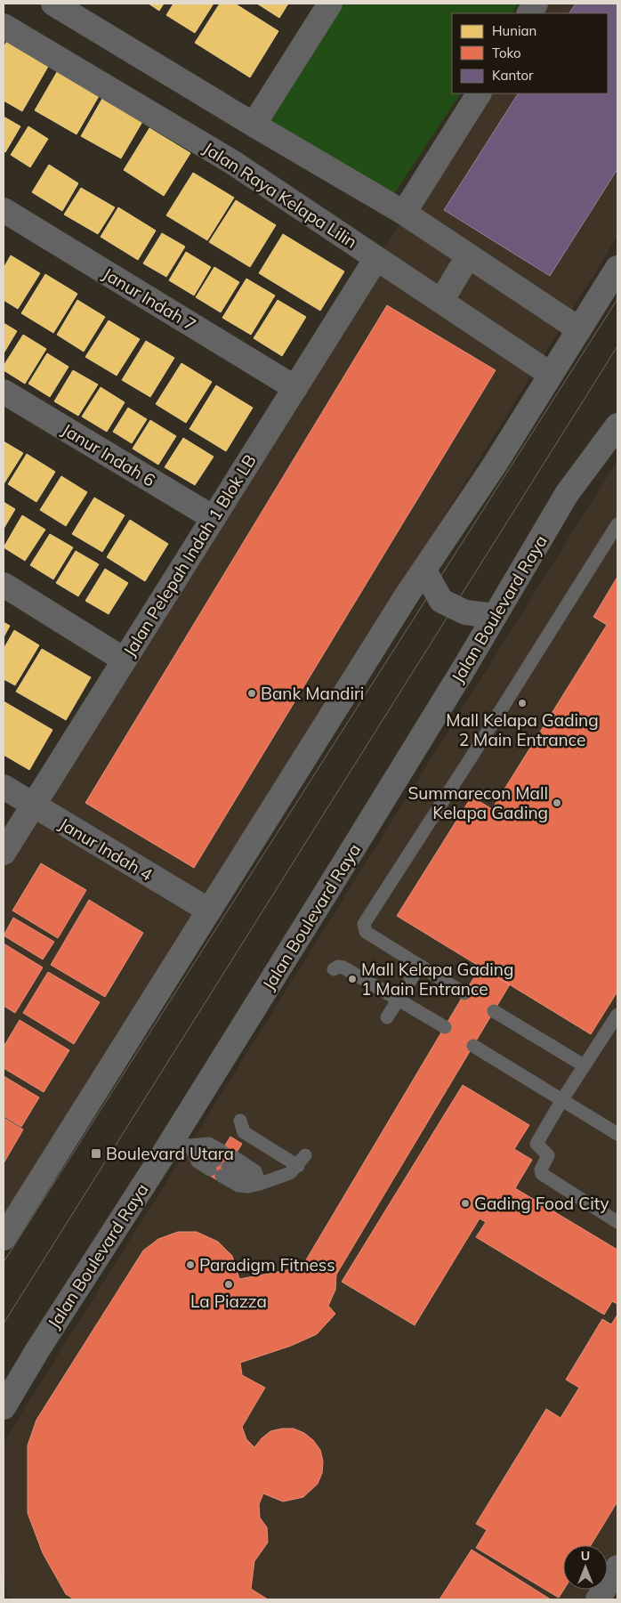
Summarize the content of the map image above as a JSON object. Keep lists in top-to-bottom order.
{
  "streets": {
    "main road": ["Jalan Boulevard Raya"],
    "street": [
      "Jalan Raya Kelapa Lilin",
      "Janur Indah 7",
      "Janur Indah 6",
      "Jalan Pelepah Indah 1 Blok LB",
      "Janur Indah 4"
    ]
  },
  "crossings": [
    ["Jalan Raya Kelapa Lilin", "Jalan Pelepah Indah 1 Blok LB"],
    ["Janur Indah 7", "Jalan Pelepah Indah 1 Blok LB"],
    ["Janur Indah 6", "Jalan Pelepah Indah 1 Blok LB"],
    ["Jalan Pelepah Indah 1 Blok LB", "Janur Indah 4"]
  ],
  "places": {
    "other": [
      "Bank Mandiri",
      "Mall Kelapa Gading 2 Main Entrance",
      "Summarecon Mall Kelapa Gading",
      "Mall Kelapa Gading 1 Main Entrance",
      "Gading Food City",
      "Paradigm Fitness",
      "La Piazza"
    ],
    "transit": ["Boulevard Utara"]
  },
  "legend": ["Hunian", "Toko", "Kantor"],
  "north": "top"
}
